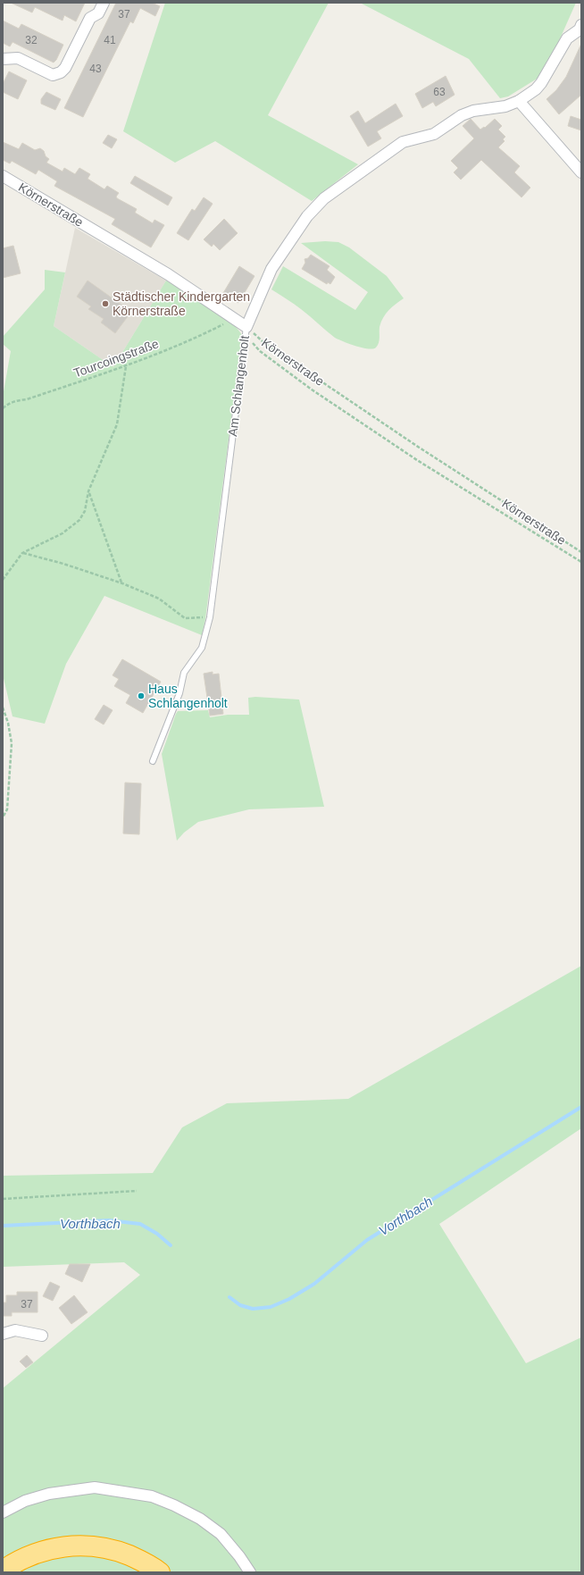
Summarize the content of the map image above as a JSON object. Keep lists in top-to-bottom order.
{
  "streets": {
    "street": ["Körnerstraße", "Am Schlangenholt"],
    "path": ["Tourcoingstraße"]
  },
  "crossings": [
    ["Körnerstraße", "Tourcoingstraße"],
    ["Körnerstraße", "Am Schlangenholt"]
  ],
  "water": ["Vorthbach"],
  "places": ["Städtischer Kindergarten Körnerstraße", "Haus Schlangenholt"],
  "house_numbers": [
    "37",
    "32",
    "41",
    "43",
    "63",
    "37"
  ]
}
